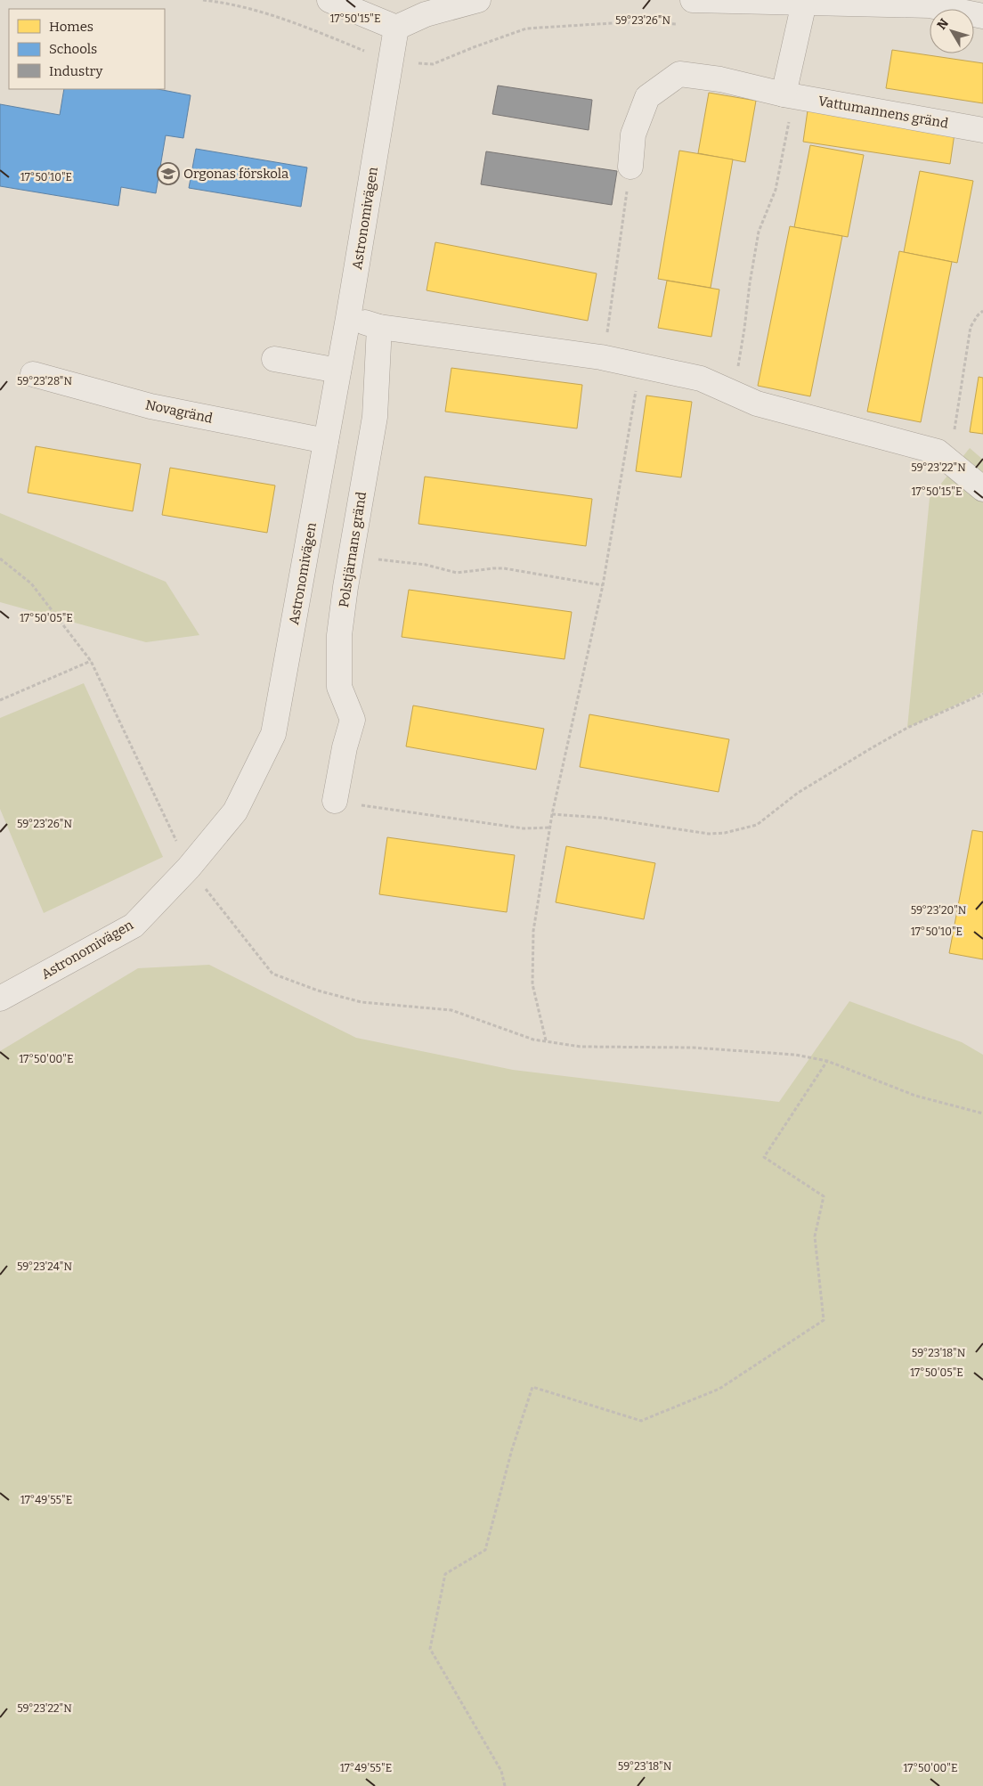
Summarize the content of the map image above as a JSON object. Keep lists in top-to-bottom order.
{
  "streets": {
    "street": [
      "Vattumannens gränd",
      "Astronomivägen",
      "Novagränd",
      "Polstjärnans gränd"
    ]
  },
  "crossings": [
    ["Astronomivägen", "Novagränd"]
  ],
  "places": {
    "school or university": ["Orgonas förskola"]
  },
  "legend": ["Homes", "Schools", "Industry"],
  "north": "top left",
  "coordinates": [
    "17°50'15\"E",
    "59°23'26\"N",
    "17°50'10\"E",
    "59°23'28\"N",
    "59°23'22\"N",
    "17°50'05\"E",
    "59°23'20\"N",
    "17°50'00\"E",
    "59°23'24\"N",
    "59°23'18\"N",
    "17°49'55\"E"
  ]
}
